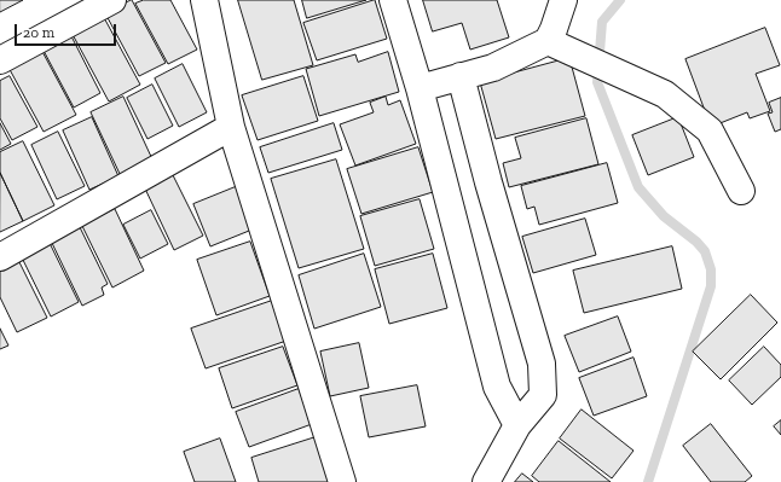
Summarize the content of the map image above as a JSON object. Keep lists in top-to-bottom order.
{
  "scale_bar": "20 m"
}
